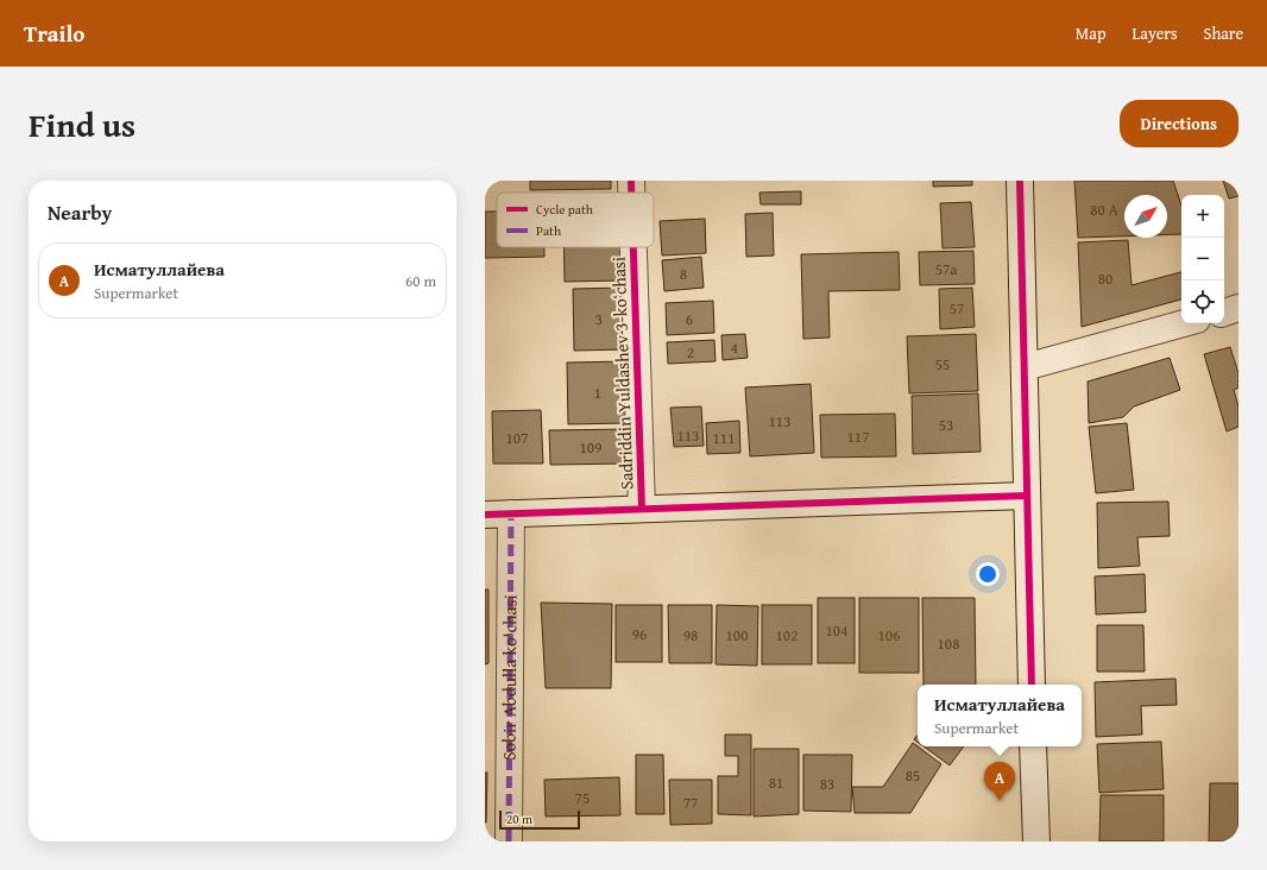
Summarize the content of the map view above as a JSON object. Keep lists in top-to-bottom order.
{
  "streets": {
    "street": ["Sadriddin Yuldashev 3-koʻchasi", "Sobir Abdulla ko'chasi"]
  },
  "house_numbers": [
    "80 A",
    "57a",
    "8",
    "80",
    "57",
    "3",
    "6",
    "4",
    "2",
    "55",
    "1",
    "113",
    "53",
    "113",
    "117",
    "107",
    "111",
    "109",
    "104",
    "96",
    "98",
    "100",
    "102",
    "106",
    "108",
    "85",
    "81",
    "83",
    "75",
    "77"
  ],
  "legend": ["Cycle path", "Path"],
  "scale_bar": "20 m",
  "north": "top right",
  "page": {
    "header": "Trailo",
    "nav": ["Map", "Layers", "Share"],
    "title": "Find us",
    "buttons": "Directions",
    "heading": "Nearby",
    "map_buttons": ["+", "−"],
    "list": [
      {
        "mark": "A",
        "name": "Исматуллайева",
        "note": "Supermarket",
        "value": "60 m"
      }
    ],
    "popup": ["Исматуллайева", "Supermarket"],
    "pins": "A",
    "scale": "20 m"
  }
}
